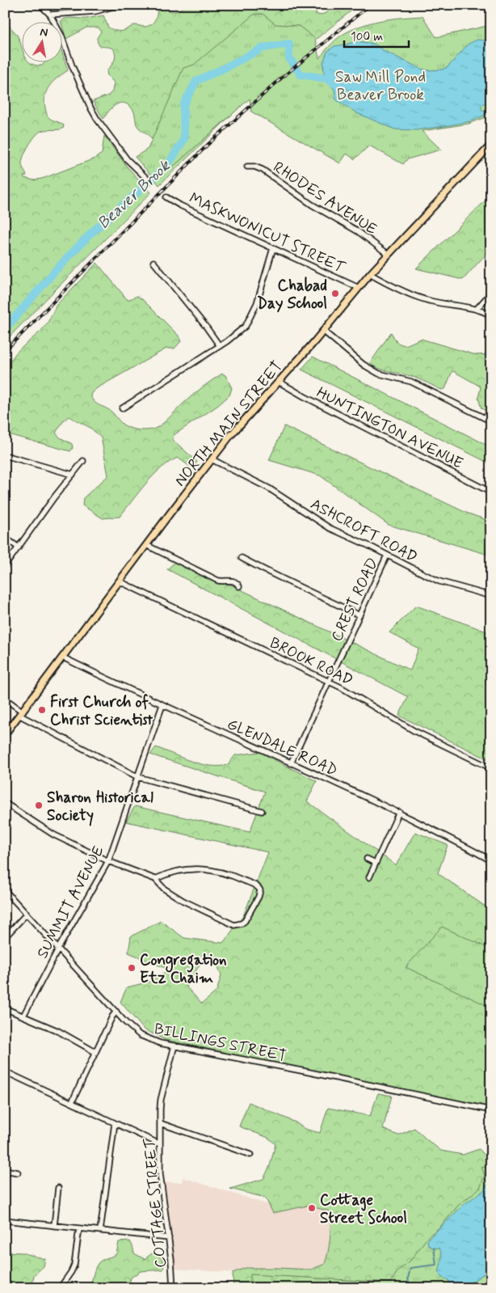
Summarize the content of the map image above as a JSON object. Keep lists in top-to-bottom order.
{
  "streets": {
    "main road": ["NORTH MAIN STREET"],
    "street": [
      "RHODES AVENUE",
      "MASKWONICUT STREET",
      "HUNTINGTON AVENUE",
      "ASHCROFT ROAD",
      "CREST ROAD",
      "BROOK ROAD",
      "GLENDALE ROAD",
      "SUMMIT AVENUE",
      "BILLINGS STREET",
      "COTTAGE STREET"
    ]
  },
  "crossings": [
    ["RHODES AVENUE", "NORTH MAIN STREET"],
    ["MASKWONICUT STREET", "NORTH MAIN STREET"],
    ["NORTH MAIN STREET", "HUNTINGTON AVENUE"],
    ["NORTH MAIN STREET", "ASHCROFT ROAD"],
    ["NORTH MAIN STREET", "BROOK ROAD"],
    ["NORTH MAIN STREET", "GLENDALE ROAD"],
    ["ASHCROFT ROAD", "CREST ROAD"],
    ["CREST ROAD", "BROOK ROAD"],
    ["CREST ROAD", "GLENDALE ROAD"],
    ["GLENDALE ROAD", "SUMMIT AVENUE"],
    ["SUMMIT AVENUE", "BILLINGS STREET"],
    ["BILLINGS STREET", "COTTAGE STREET"]
  ],
  "water": ["Beaver Brook"],
  "parks": ["Saw Mill Pond Beaver Brook"],
  "places": [
    "Chabad Day School",
    "First Church of Christ Scientist",
    "Sharon Historical Society",
    "Congregation Etz Chaim",
    "Cottage Street School"
  ],
  "scale_bar": "100 m",
  "north": "top"
}
